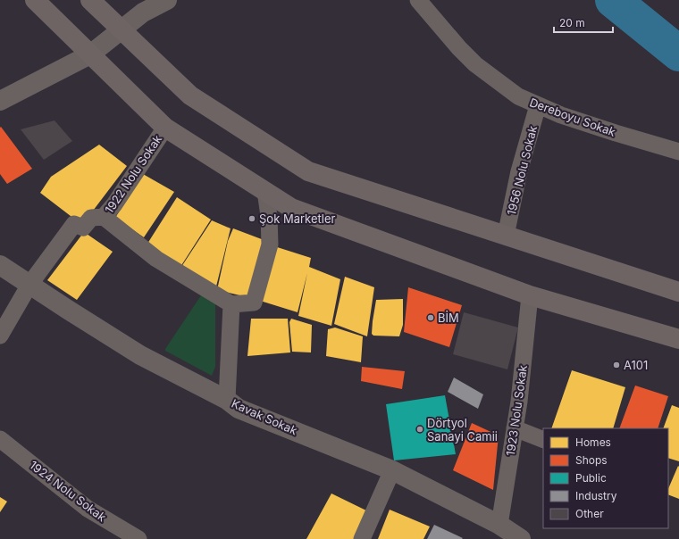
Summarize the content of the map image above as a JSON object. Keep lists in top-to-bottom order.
{
  "streets": {
    "street": [
      "Dereboyu Sokak",
      "1956 Nolu Sokak",
      "1922 Nolu Sokak",
      "1923 Nolu Sokak",
      "Kavak Sokak",
      "1924 Nolu Sokak"
    ]
  },
  "crossings": [
    ["Dereboyu Sokak", "1956 Nolu Sokak"],
    ["1923 Nolu Sokak", "Kavak Sokak"]
  ],
  "places": [
    "Şok Marketler",
    "BİM",
    "A101",
    "Dörtyol Sanayi Camii"
  ],
  "legend": [
    "Homes",
    "Shops",
    "Public",
    "Industry",
    "Other"
  ],
  "scale_bar": "20 m"
}
